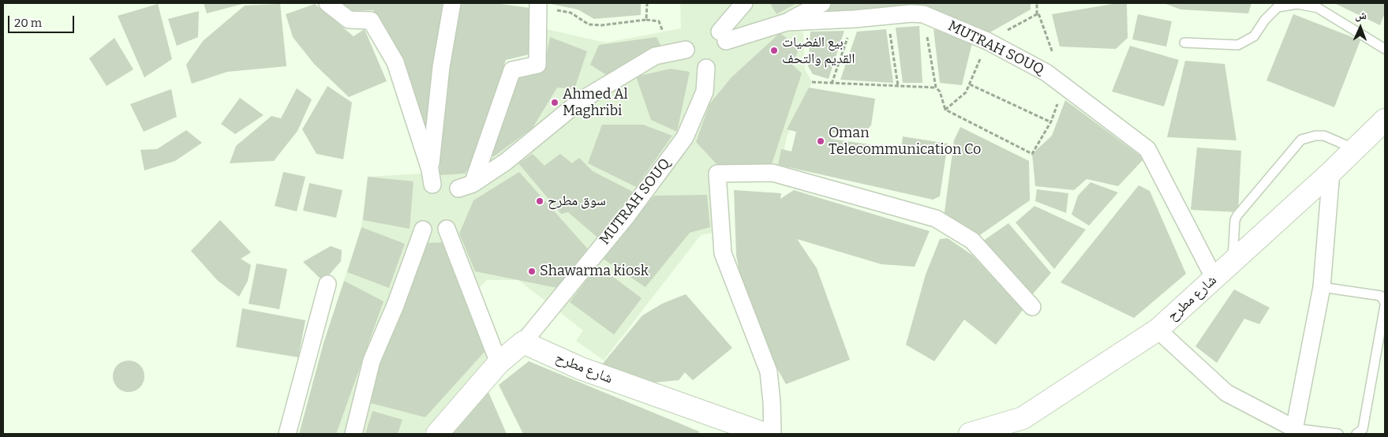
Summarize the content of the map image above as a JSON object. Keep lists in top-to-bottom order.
{
  "streets": {
    "main road": ["شارع مطرح"],
    "street": ["MUTRAH SOUQ"]
  },
  "crossings": [
    ["MUTRAH SOUQ", "شارع مطرح"]
  ],
  "places": [
    "بيع الفضيات القديم والتحف",
    "Ahmed Al Maghribi",
    "Oman Telecommunication Co",
    "سوق مطرح",
    "Shawarma kiosk"
  ],
  "scale_bar": "20 m",
  "north": "top"
}
